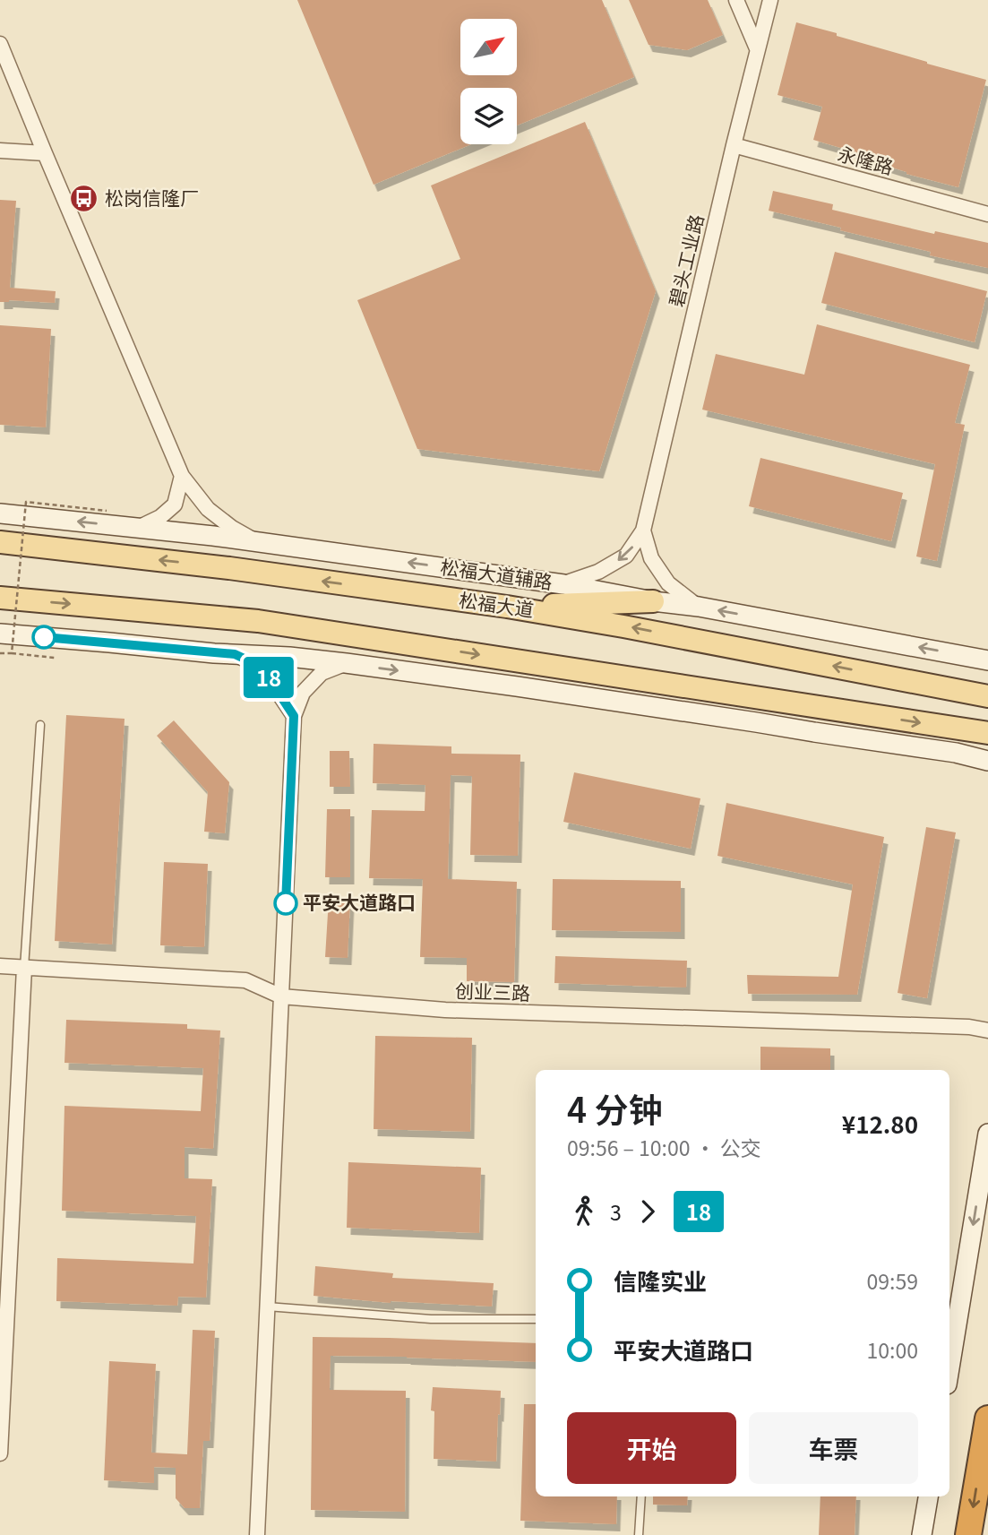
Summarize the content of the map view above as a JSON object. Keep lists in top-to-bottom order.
{
  "streets": {
    "main road": ["松福大道辅路", "松福大道"],
    "street": ["永隆路", "碧头工业路", "创业三路"]
  },
  "crossings": [
    ["永隆路", "碧头工业路"]
  ],
  "places": {
    "bus stop": ["松岗信隆厂"],
    "other": ["平安大道路口"]
  },
  "lines": ["bus line 18"],
  "north": "top right",
  "page": {
    "on_map": "18",
    "heading": ["4 分钟", "09:56 – 10:00 · 公交", "¥12.80"],
    "legs": ["3", "18"],
    "list": [
      {
        "name": "信隆实业",
        "value": "09:59"
      },
      {
        "name": "平安大道路口",
        "value": "10:00"
      }
    ],
    "buttons": ["开始", "车票"]
  }
}
